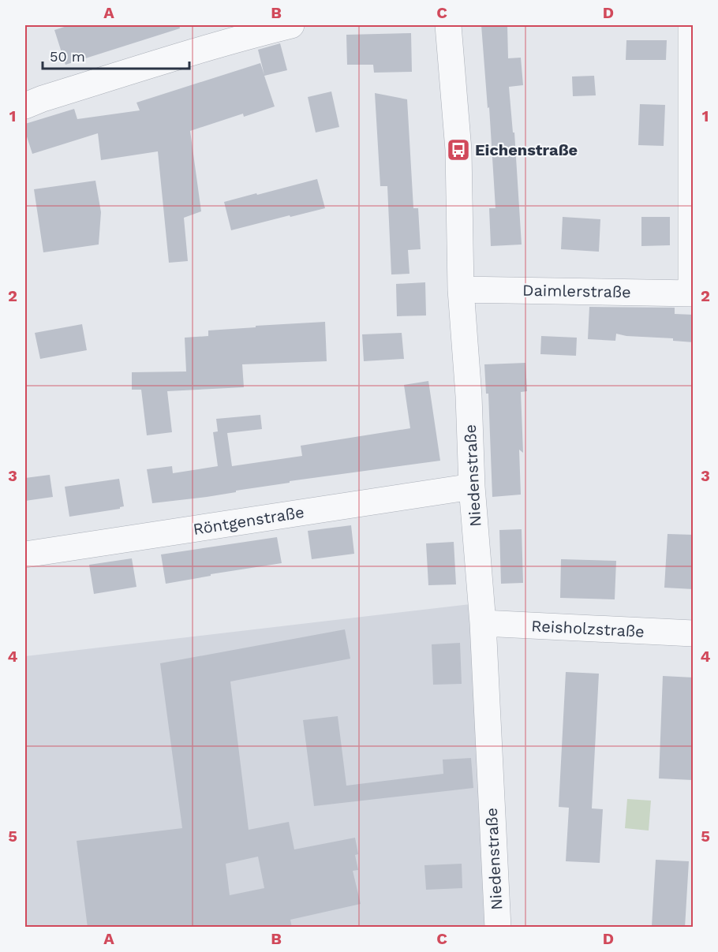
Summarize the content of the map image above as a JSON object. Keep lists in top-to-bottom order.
{
  "streets": {
    "street": [
      "Daimlerstraße",
      "Niedenstraße",
      "Röntgenstraße",
      "Reisholzstraße"
    ]
  },
  "crossings": [
    ["Daimlerstraße", "Niedenstraße"],
    ["Niedenstraße", "Röntgenstraße"],
    ["Niedenstraße", "Reisholzstraße"]
  ],
  "places": {
    "bus stop": ["Eichenstraße"]
  },
  "scale_bar": "50 m",
  "grid": {
    "columns": [
      "A",
      "B",
      "C",
      "D"
    ],
    "rows": [
      "1",
      "2",
      "3",
      "4",
      "5"
    ]
  }
}
